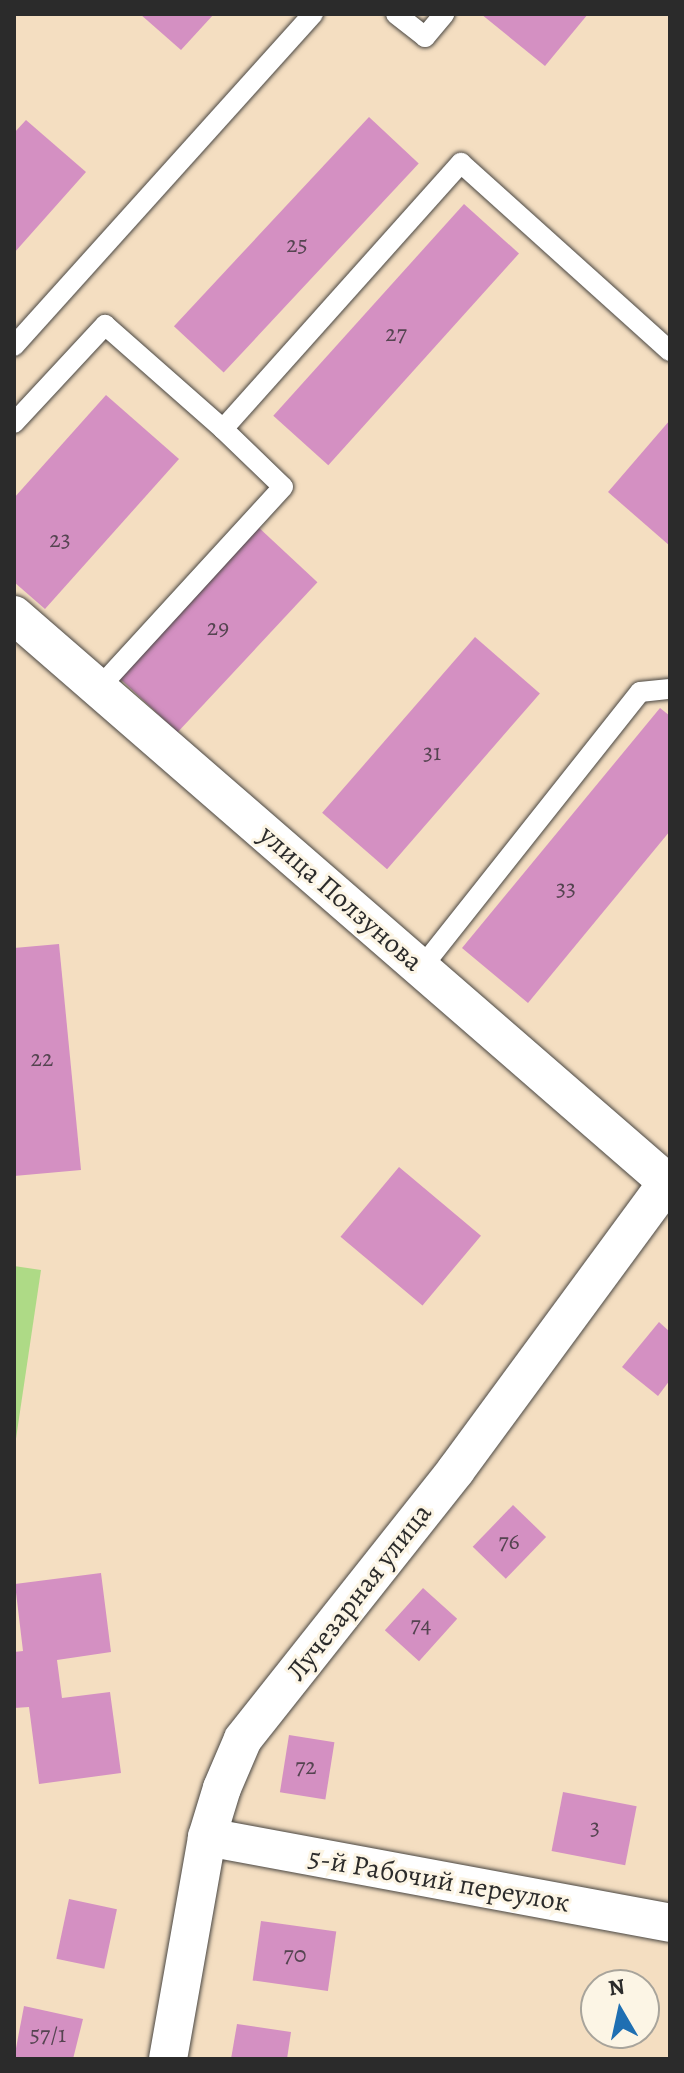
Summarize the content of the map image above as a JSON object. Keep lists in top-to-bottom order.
{
  "streets": {
    "street": ["улица Ползунова", "Лучезарная улица", "5-й Рабочий переулок"]
  },
  "crossings": [
    ["улица Ползунова", "Лучезарная улица"],
    ["Лучезарная улица", "5-й Рабочий переулок"]
  ],
  "house_numbers": [
    "25",
    "27",
    "23",
    "29",
    "31",
    "33",
    "22",
    "76",
    "74",
    "72",
    "3",
    "70",
    "57/1"
  ],
  "north": "top"
}
